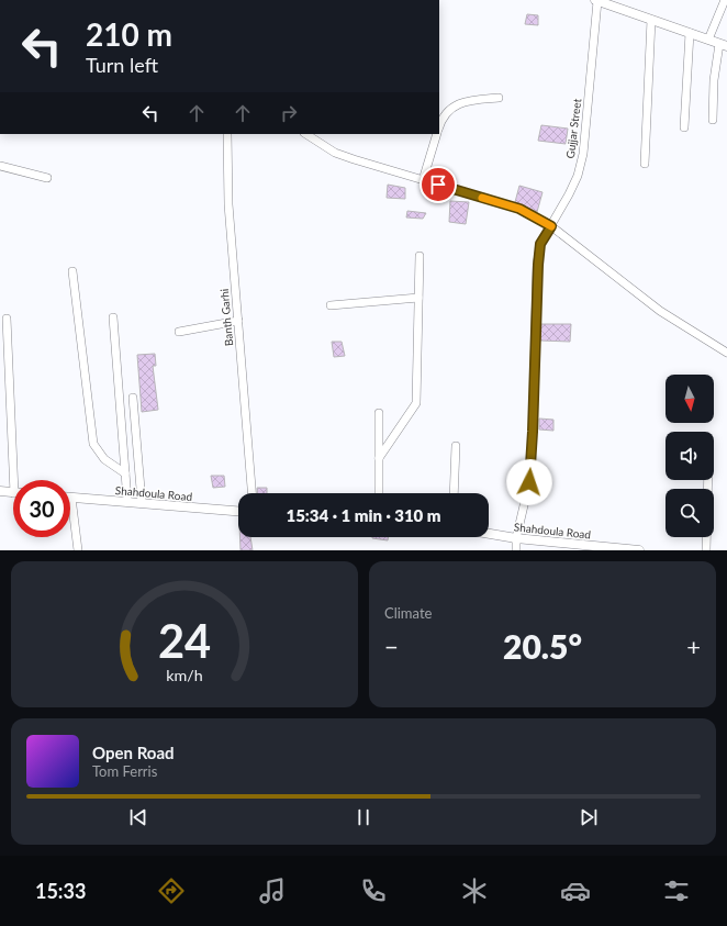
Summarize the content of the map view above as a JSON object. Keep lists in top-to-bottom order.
{
  "streets": {
    "street": ["Gujjar Street", "Banth Garhi", "Shahdoula Road"]
  },
  "crossings": [
    ["Gujjar Street", "Shahdoula Road"]
  ],
  "north": "bottom",
  "page": {
    "turn": ["210 m", "Turn left"],
    "limit": "30",
    "trip": "15:34 · 1 min · 310 m",
    "tile": "Climate",
    "heat": ["−", "20.5°", "+"],
    "song": ["Open Road", "Tom Ferris"],
    "tabs": "15:33",
    "gauge": ["24", "km/h"]
  }
}
